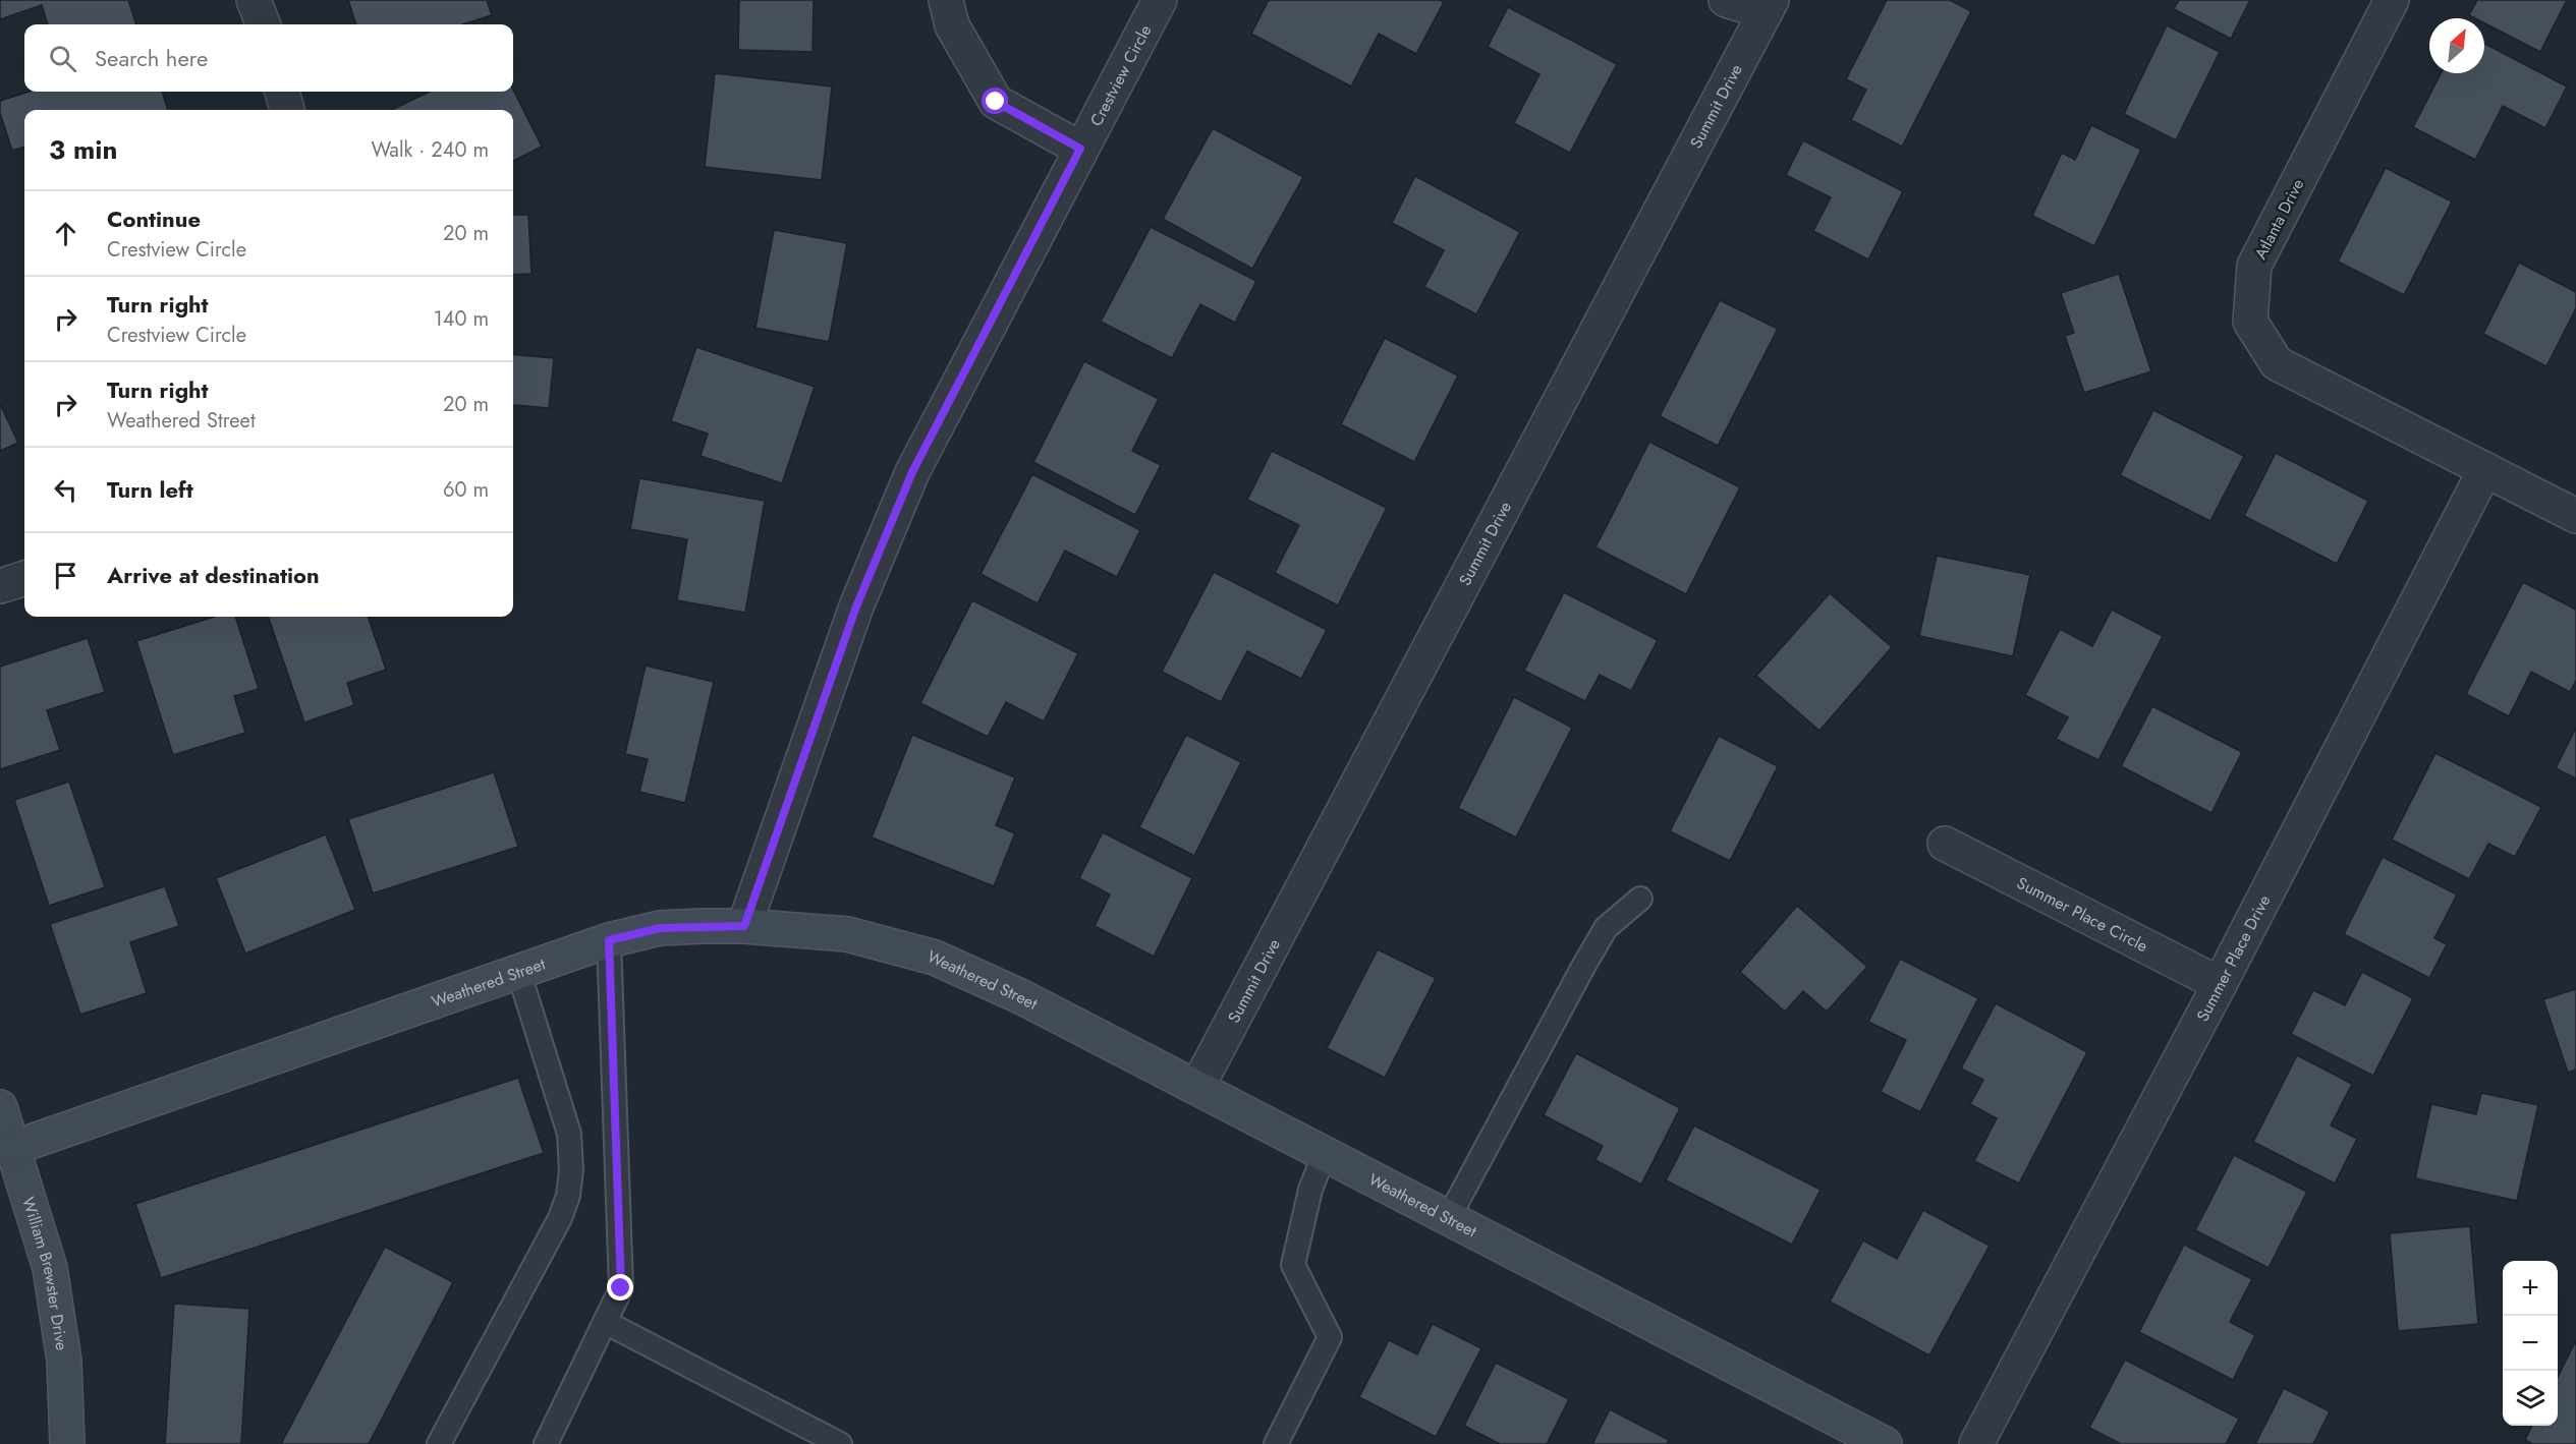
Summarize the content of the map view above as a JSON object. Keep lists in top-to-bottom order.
{
  "streets": {
    "street": [
      "Crestview Circle",
      "Summit Drive",
      "Atlanta Drive",
      "Summer Place Circle",
      "Summer Place Drive",
      "Weathered Street",
      "William Brewster Drive"
    ]
  },
  "crossings": [
    ["Crestview Circle", "Weathered Street"],
    ["Summit Drive", "Weathered Street"],
    ["Atlanta Drive", "Summer Place Drive"],
    ["Summer Place Circle", "Summer Place Drive"],
    ["Weathered Street", "William Brewster Drive"]
  ],
  "north": "top right",
  "page": {
    "search": "Search here",
    "heading": ["3 min", "Walk · 240 m"],
    "list": [
      ["Continue", "Crestview Circle", "20 m"],
      ["Turn right", "Crestview Circle", "140 m"],
      ["Turn right", "Weathered Street", "20 m"],
      ["Turn left", "60 m"],
      "Arrive at destination"
    ],
    "map_buttons": ["+", "−"]
  }
}
